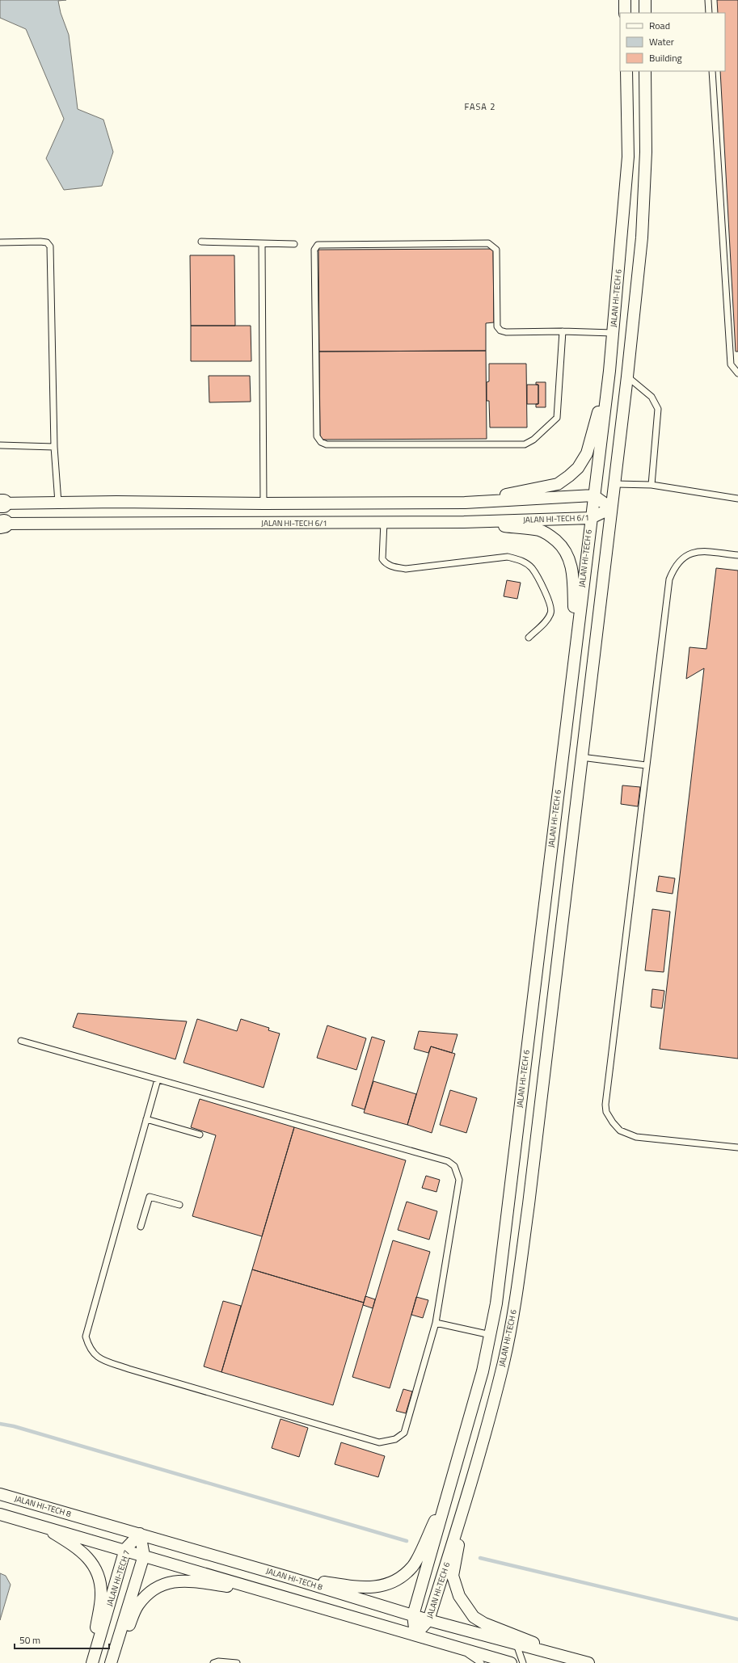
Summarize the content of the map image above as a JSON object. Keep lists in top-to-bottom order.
{
  "streets": {
    "street": [
      "JALAN HI-TECH 6",
      "JALAN HI-TECH 6/1",
      "JALAN HI-TECH 8",
      "JALAN HI-TECH 7"
    ]
  },
  "crossings": [
    ["JALAN HI-TECH 6", "JALAN HI-TECH 6/1"],
    ["JALAN HI-TECH 6", "JALAN HI-TECH 8"],
    ["JALAN HI-TECH 8", "JALAN HI-TECH 7"]
  ],
  "districts": ["FASA 2"],
  "legend": ["Road", "Water", "Building"],
  "scale_bar": "50 m"
}
